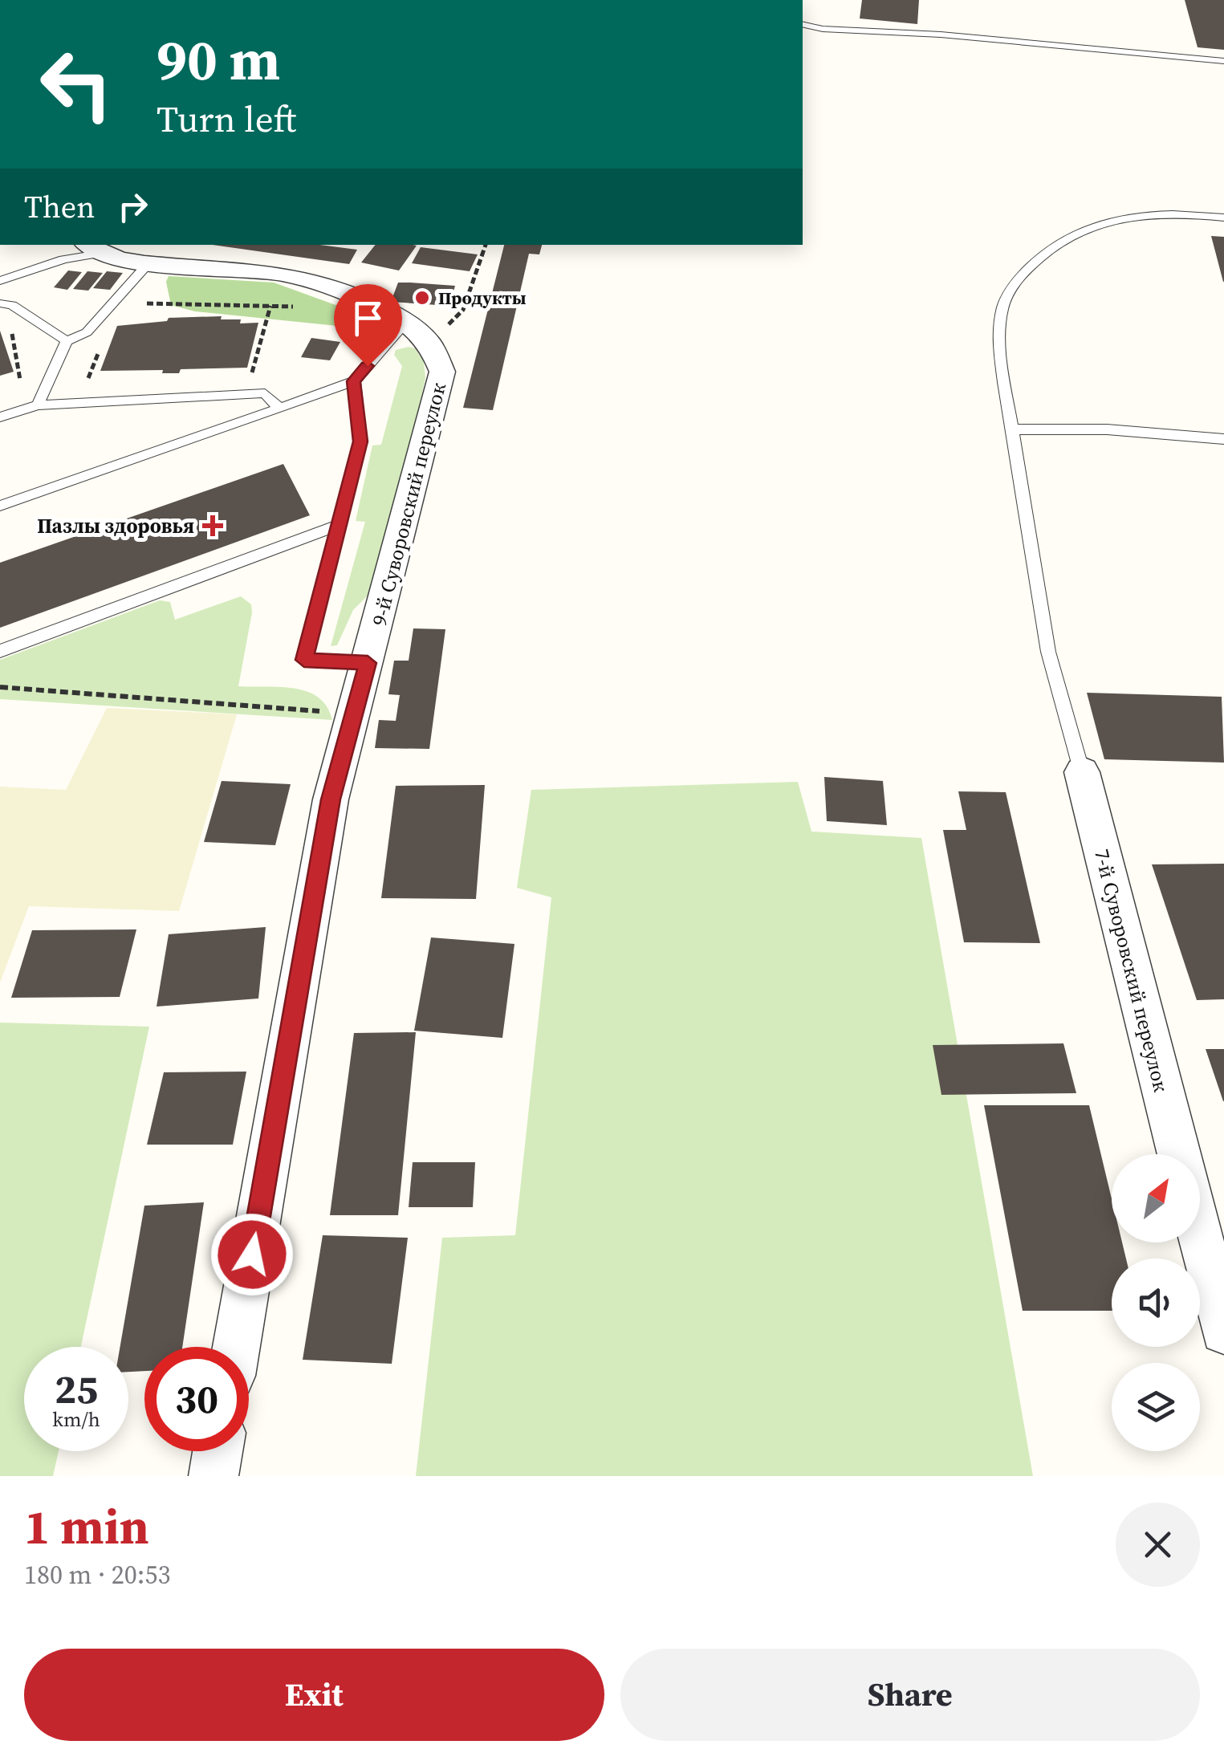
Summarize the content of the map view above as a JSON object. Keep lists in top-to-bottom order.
{
  "streets": {
    "street": ["9-й Суворовский переулок", "7-й Суворовский переулок"]
  },
  "places": {
    "other": ["Продукты"],
    "health": ["Пазлы здоровья"]
  },
  "north": "top right",
  "page": {
    "turn": ["90 m", "Turn left"],
    "then": "Then",
    "speed": "25 km/h",
    "limit": "30",
    "heading": ["1 min", "180 m · 20:53"],
    "buttons": ["Exit", "Share"]
  }
}
